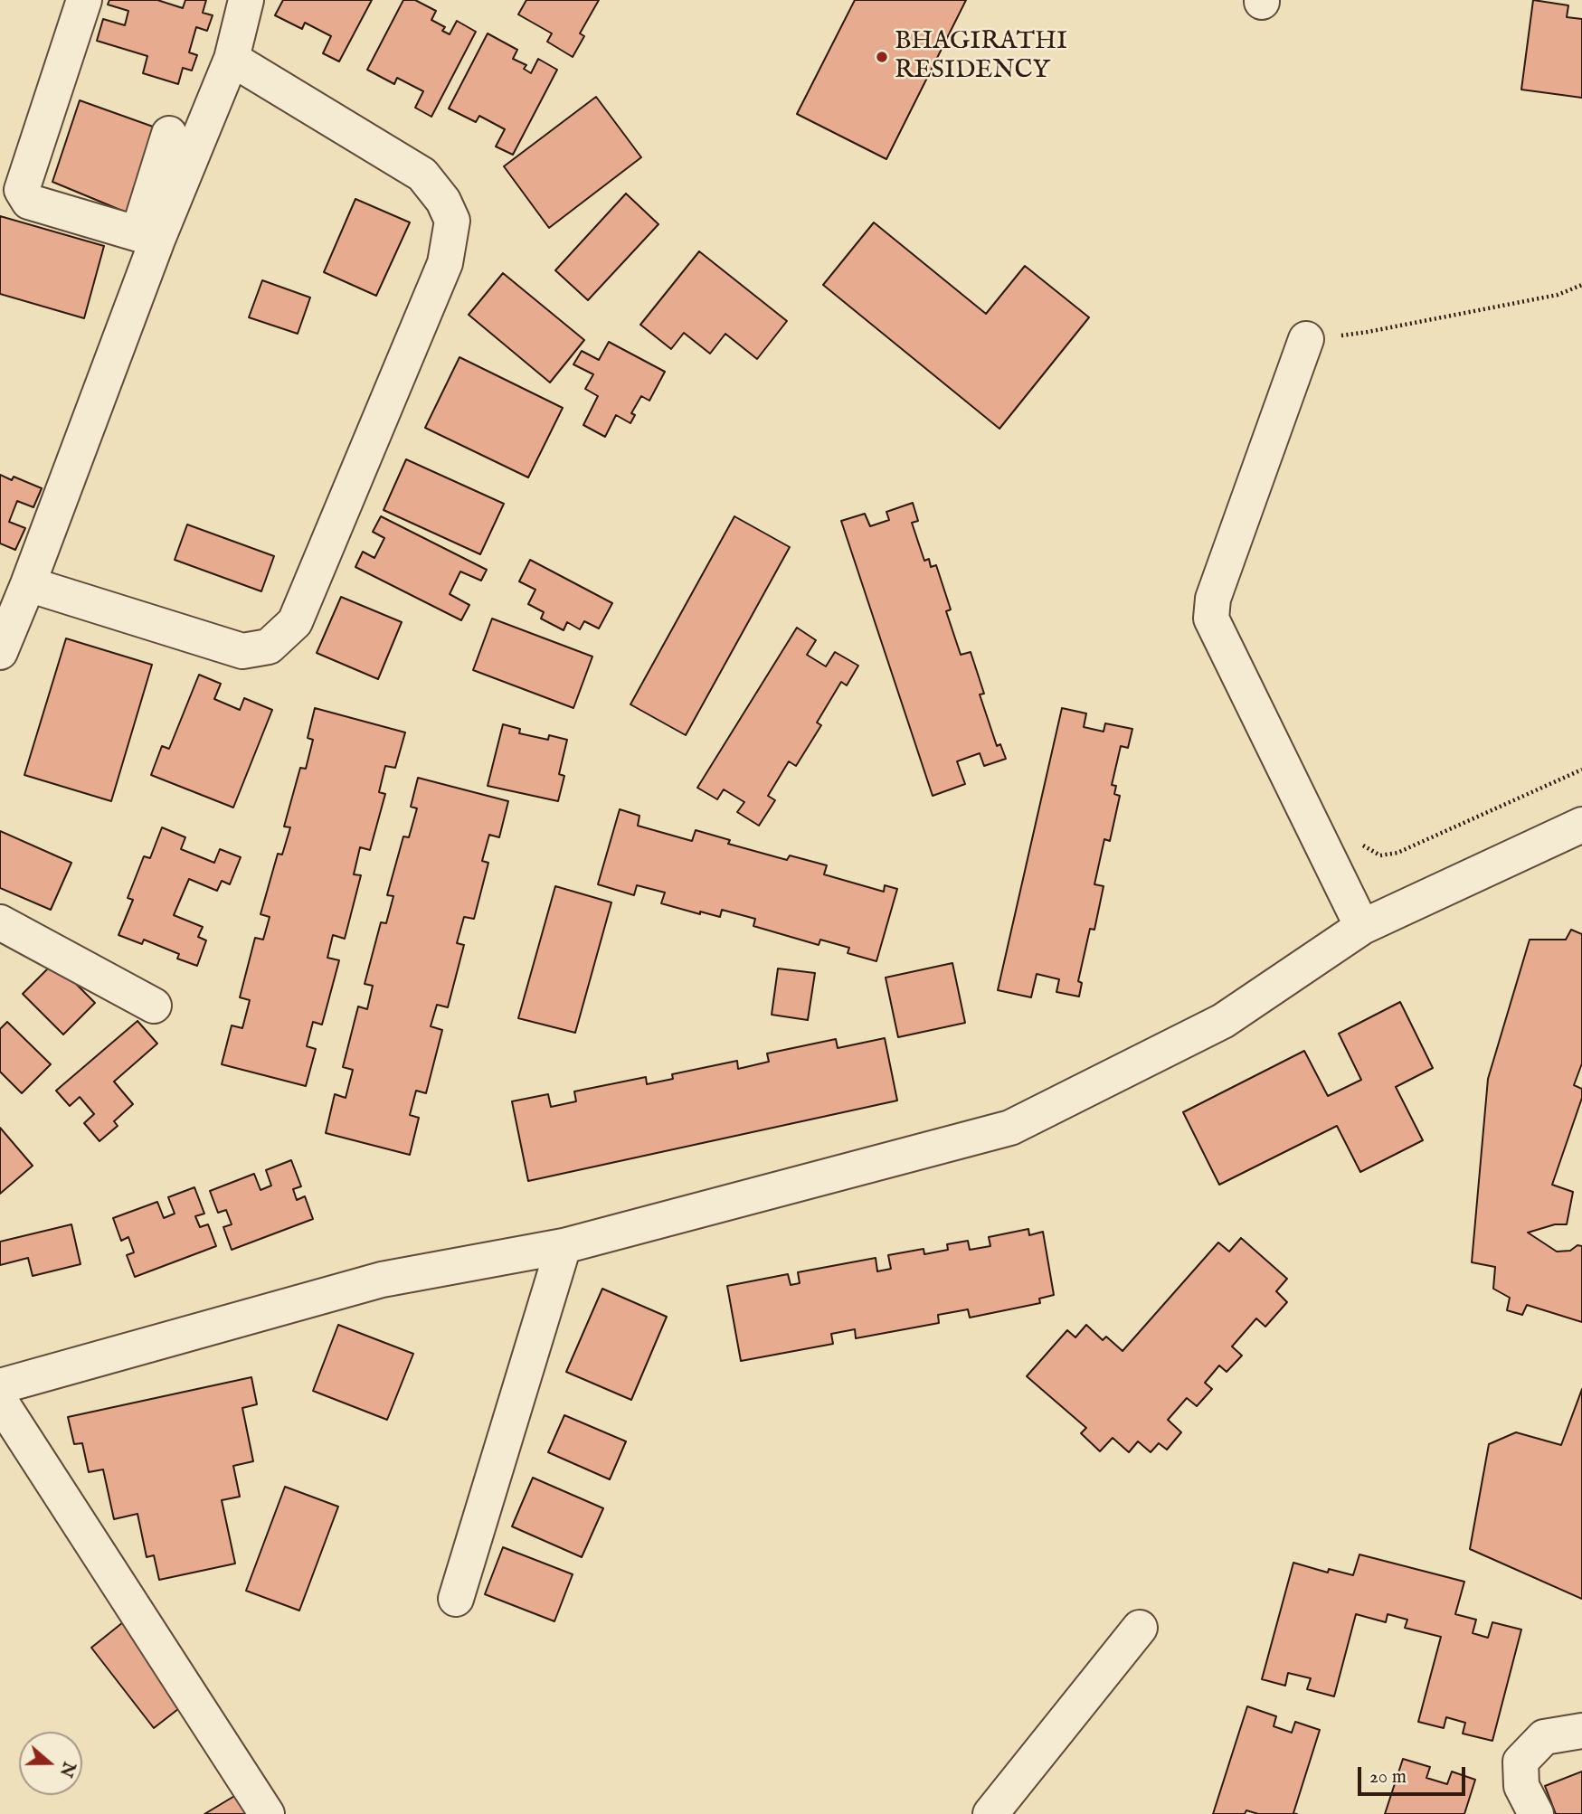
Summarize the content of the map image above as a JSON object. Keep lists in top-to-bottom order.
{
  "places": ["BHAGIRATHI RESIDENCY"],
  "scale_bar": "20 m",
  "north": "right"
}
